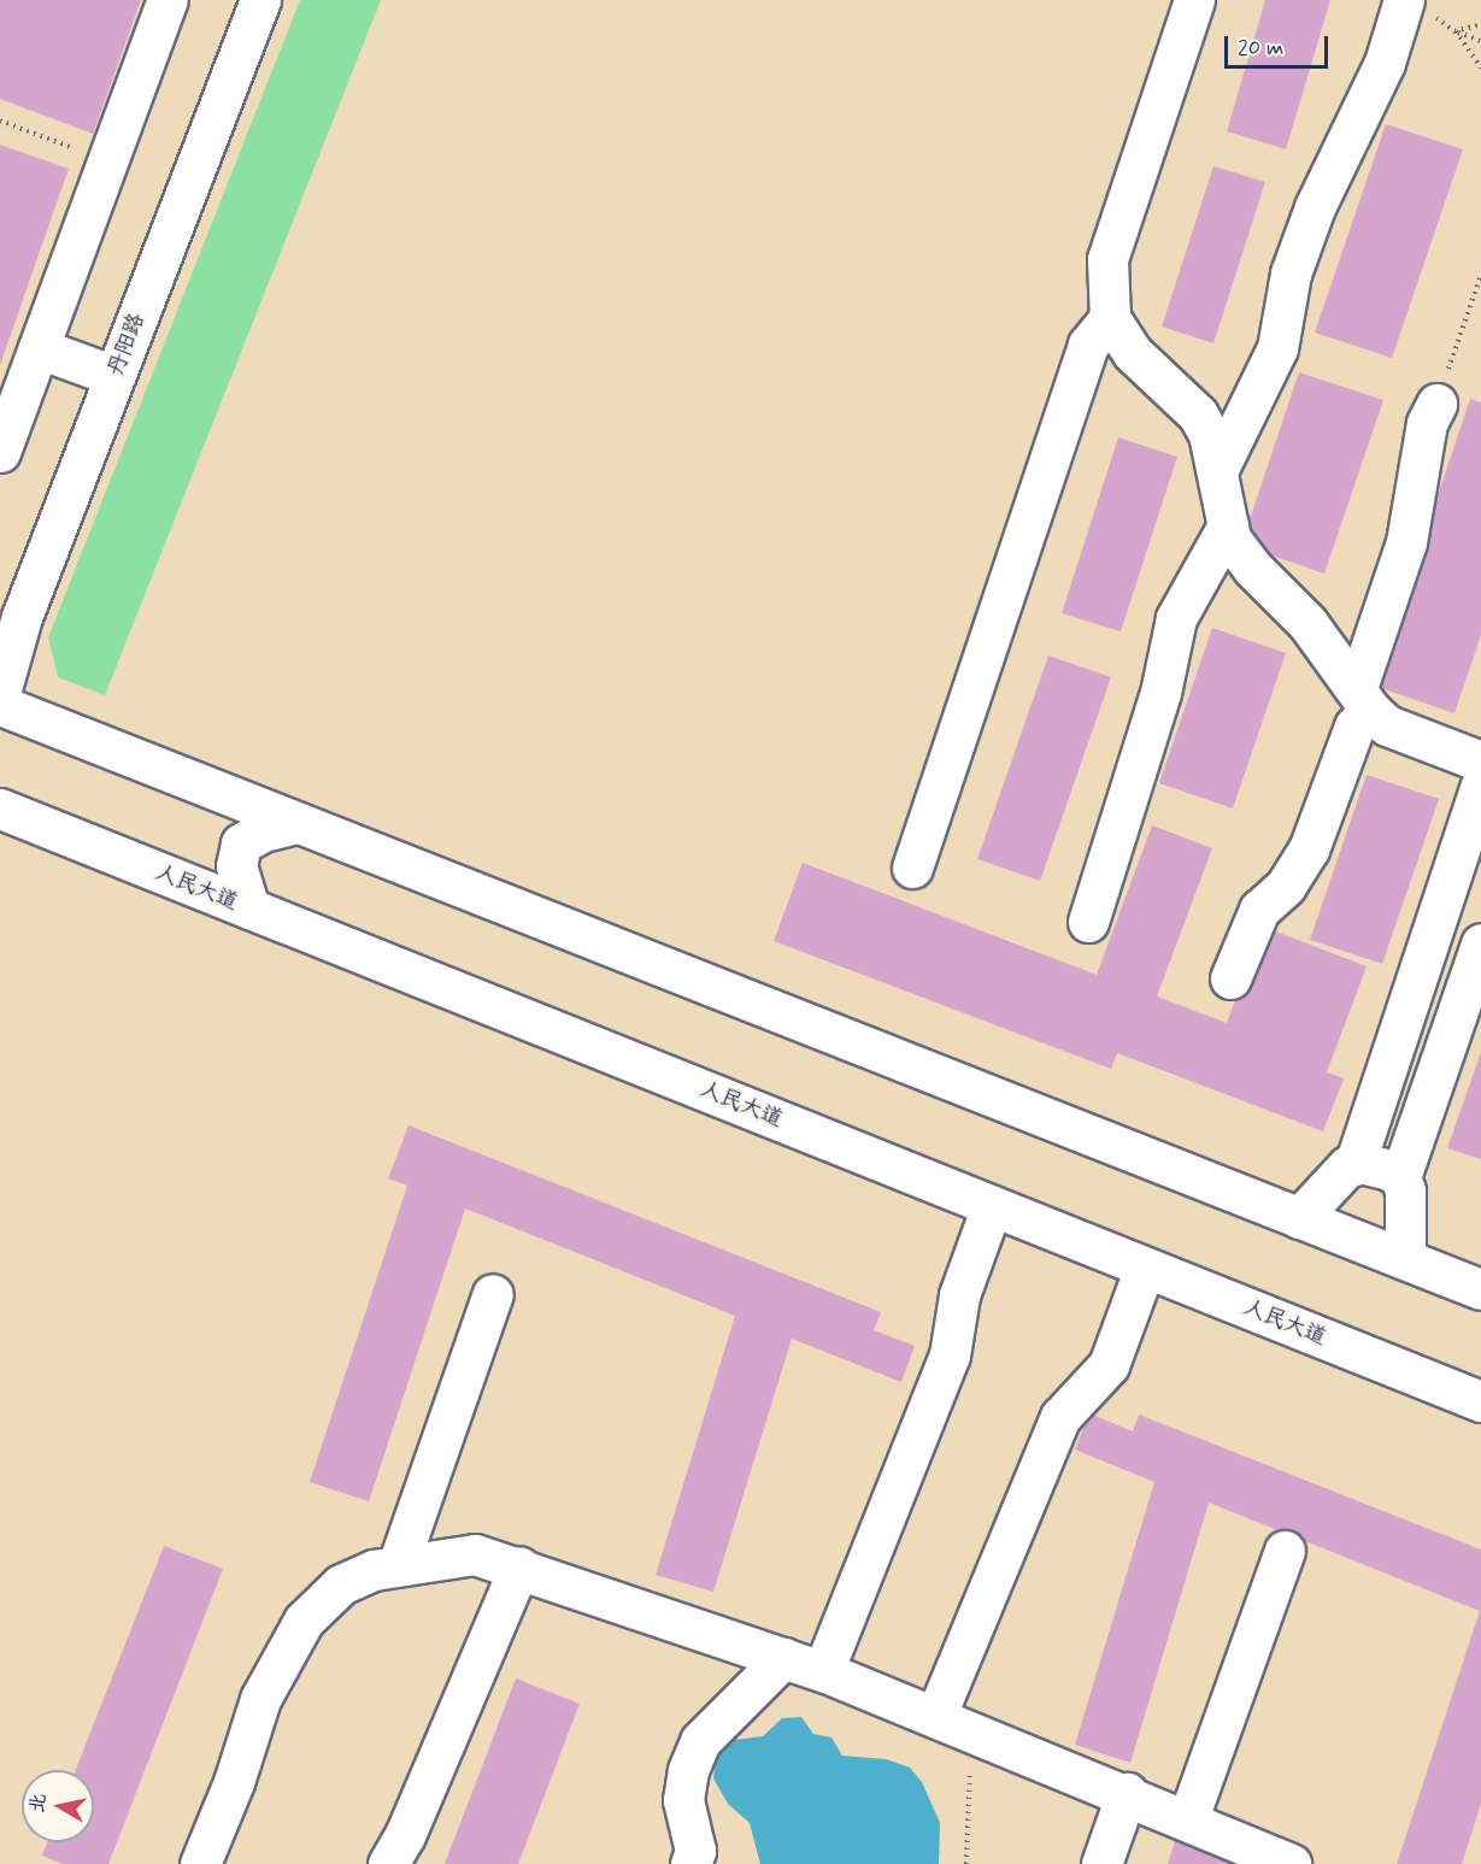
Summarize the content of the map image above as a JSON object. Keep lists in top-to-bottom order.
{
  "streets": {
    "main road": ["丹阳路", "人民大道"]
  },
  "scale_bar": "20 m",
  "north": "left"
}
